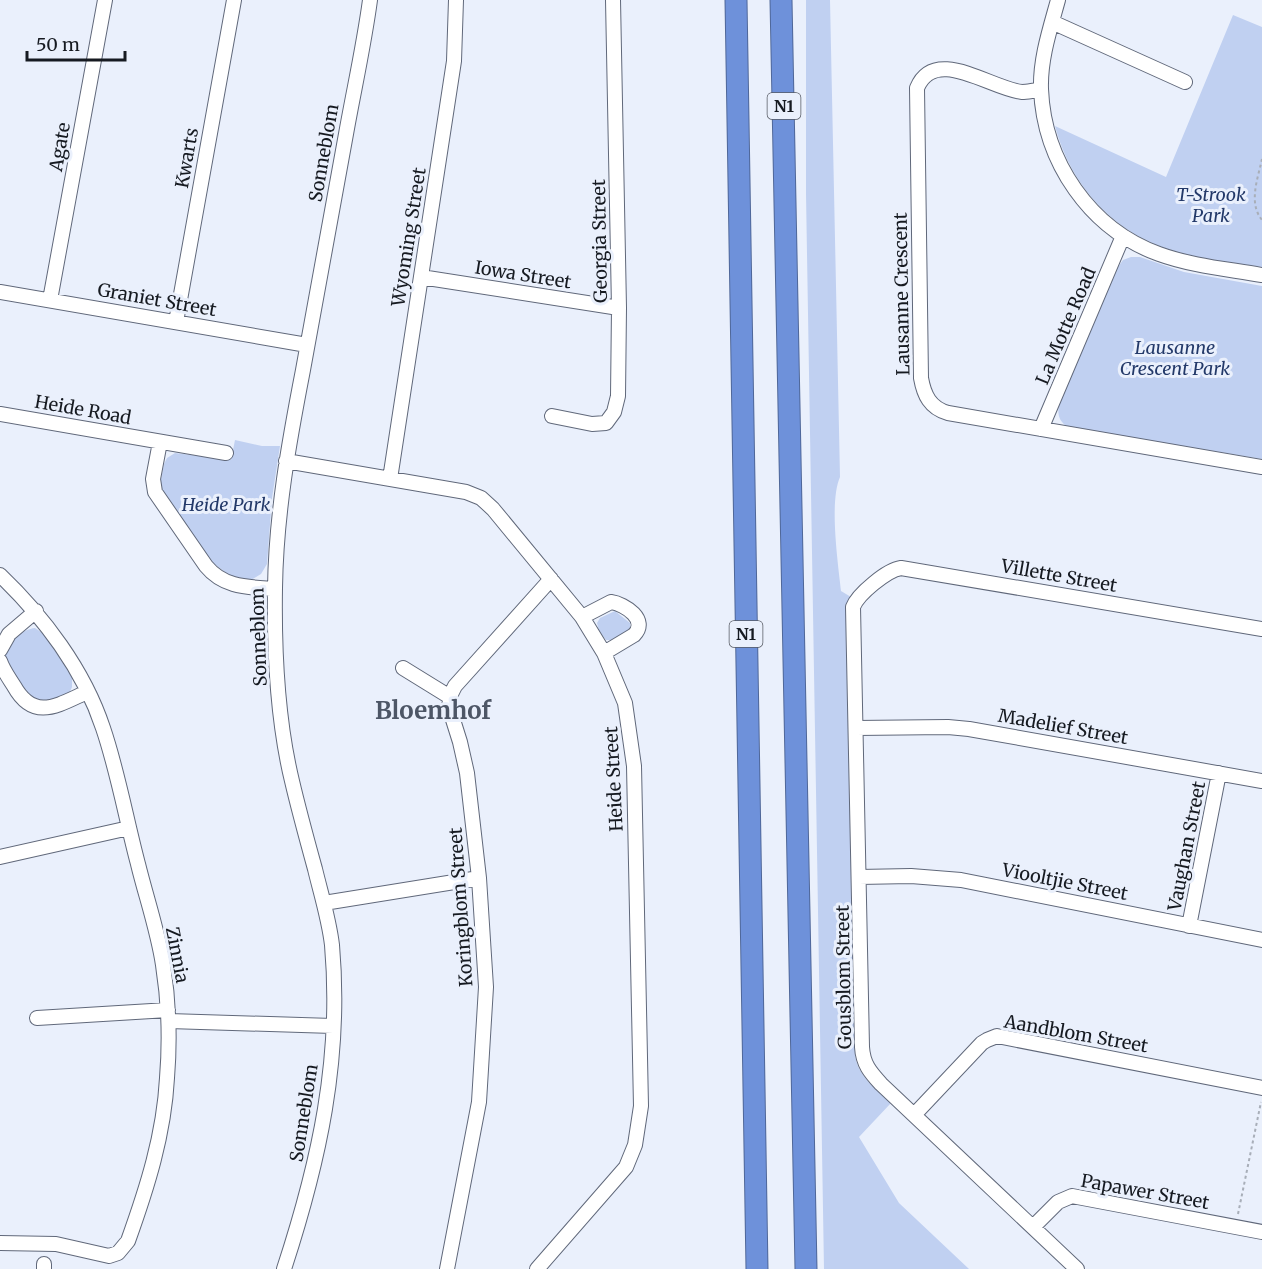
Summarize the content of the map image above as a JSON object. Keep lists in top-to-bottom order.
{
  "streets": {
    "highway": ["N1"],
    "street": [
      "Agate",
      "Sonneblom",
      "Kwarts",
      "Wyoming Street",
      "Georgia Street",
      "Iowa Street",
      "Lausanne Crescent",
      "Graniet Street",
      "La Motte Road",
      "Heide Road",
      "Villette Street",
      "Madelief Street",
      "Heide Street",
      "Vaughan Street",
      "Viooltjie Street",
      "Koringblom Street",
      "Zinnia",
      "Gousblom Street",
      "Aandblom Street",
      "Papawer Street"
    ]
  },
  "crossings": [
    ["Agate", "Graniet Street"],
    ["Sonneblom", "Graniet Street"],
    ["Sonneblom", "Heide Street"],
    ["Kwarts", "Graniet Street"],
    ["Wyoming Street", "Iowa Street"],
    ["Wyoming Street", "Heide Street"],
    ["Georgia Street", "Iowa Street"],
    ["Lausanne Crescent", "La Motte Road"],
    ["Villette Street", "Gousblom Street"],
    ["Madelief Street", "Vaughan Street"],
    ["Madelief Street", "Gousblom Street"],
    ["Vaughan Street", "Viooltjie Street"],
    ["Viooltjie Street", "Gousblom Street"],
    ["Gousblom Street", "Aandblom Street"],
    ["Gousblom Street", "Papawer Street"]
  ],
  "districts": ["Bloemhof"],
  "parks": ["T-Strook Park", "Lausanne Crescent Park", "Heide Park"],
  "scale_bar": "50 m"
}
